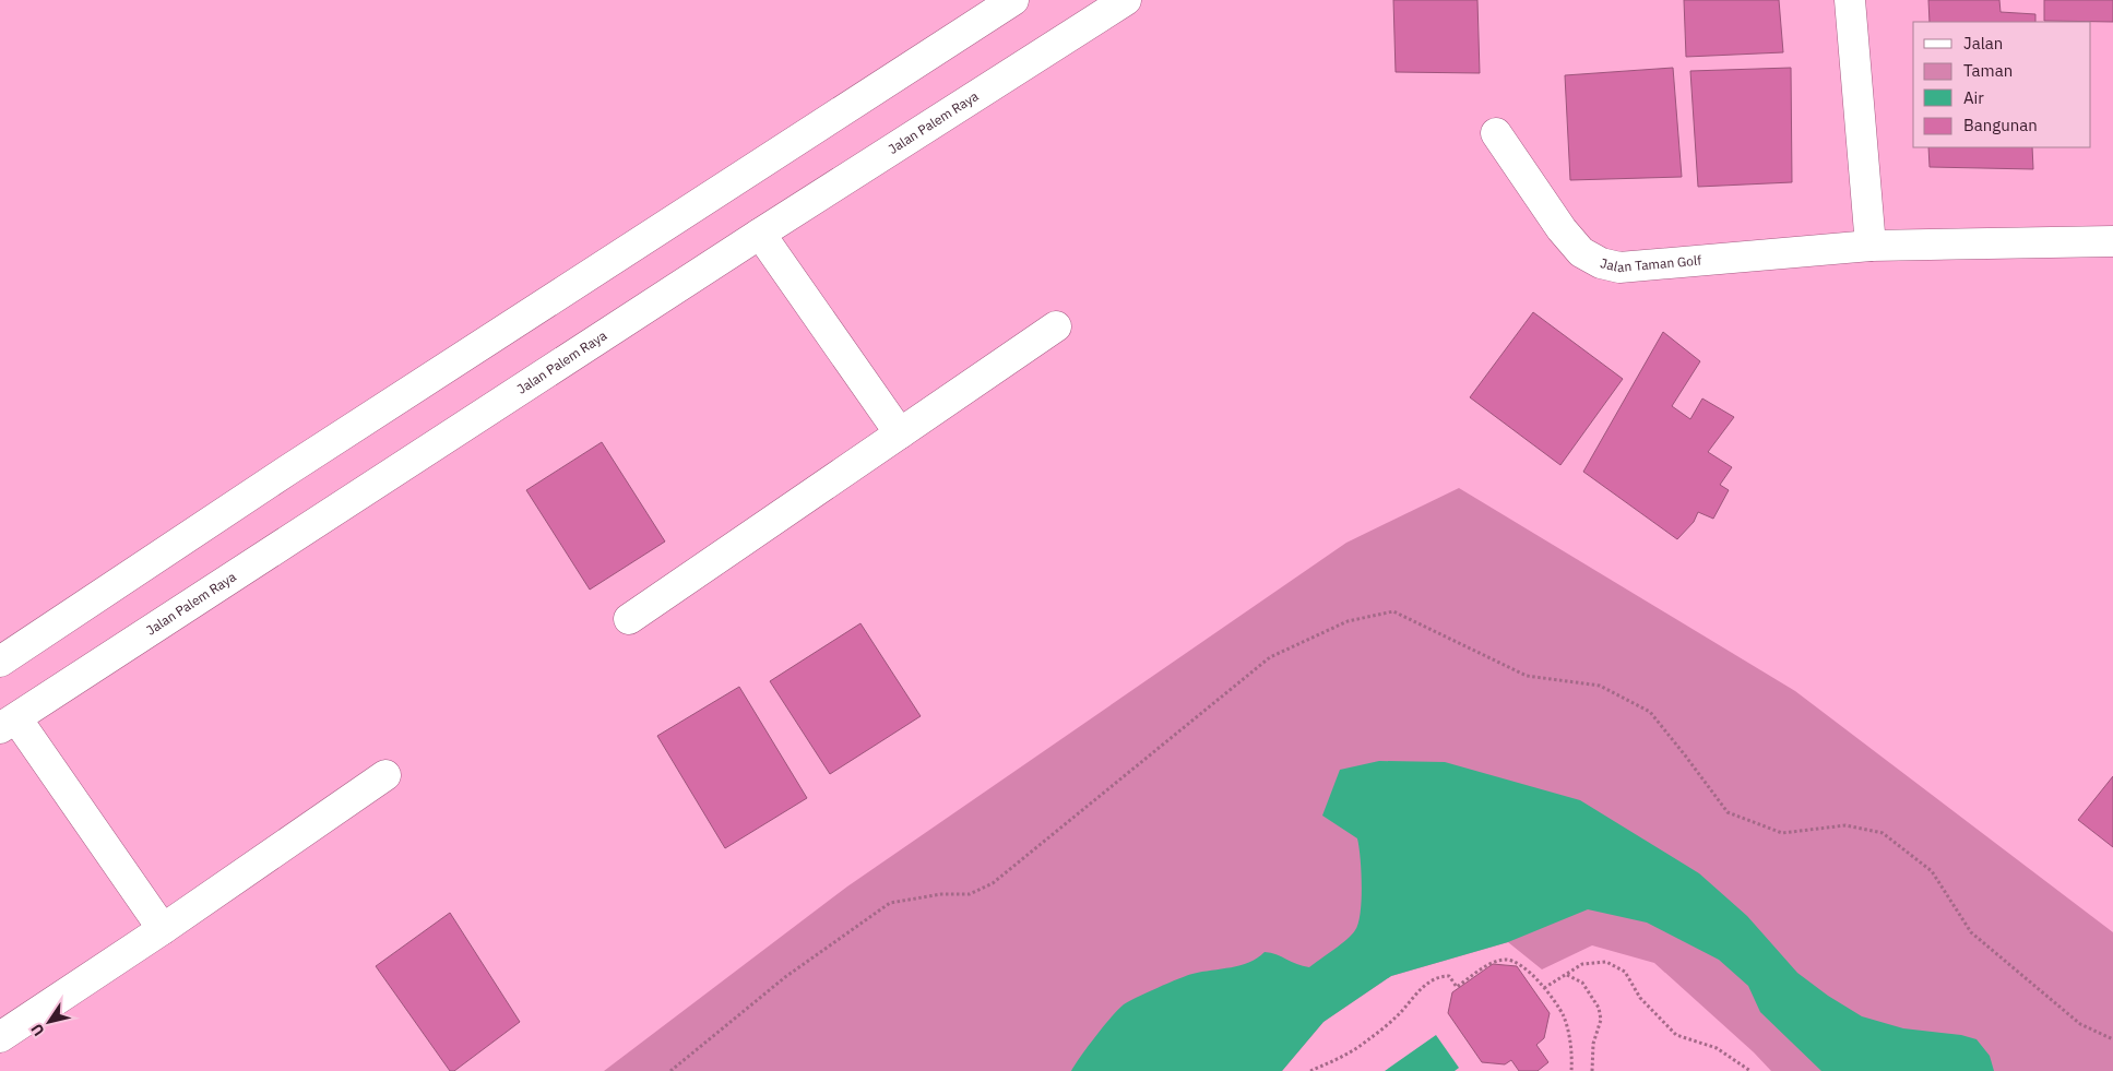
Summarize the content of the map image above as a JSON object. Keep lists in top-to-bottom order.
{
  "streets": {
    "street": ["Jalan Palem Raya", "Jalan Taman Golf"]
  },
  "legend": [
    "Jalan",
    "Taman",
    "Air",
    "Bangunan"
  ],
  "north": "bottom left"
}
